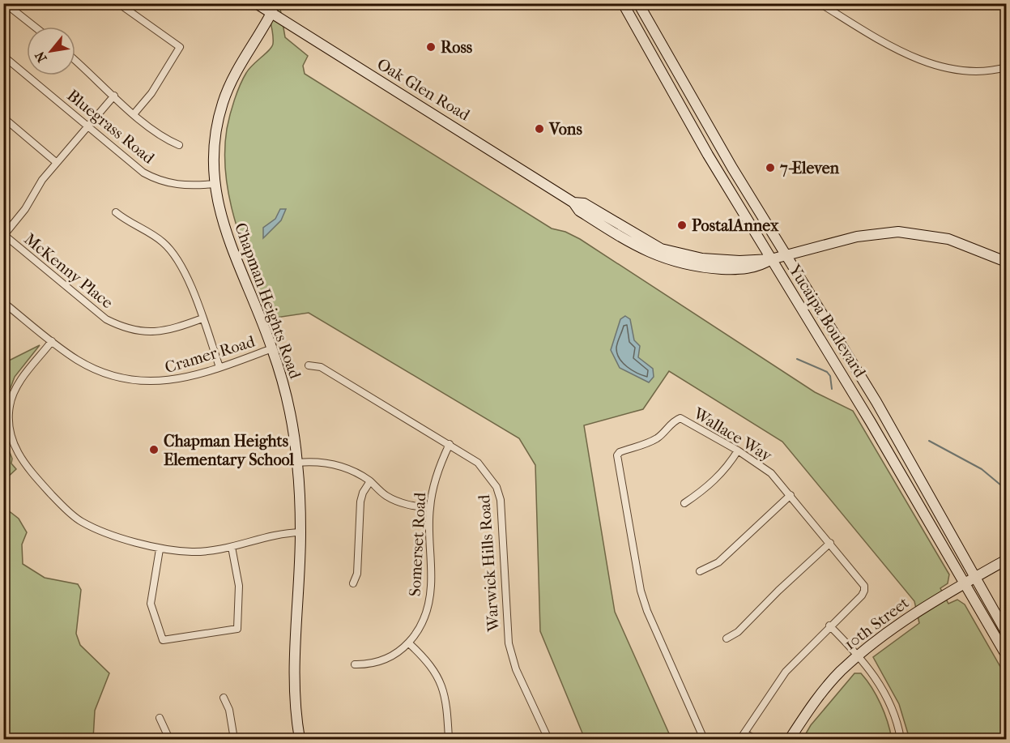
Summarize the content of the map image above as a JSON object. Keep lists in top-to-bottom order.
{
  "streets": {
    "main road": [
      "Oak Glen Road",
      "Chapman Heights Road",
      "Yucaipa Boulevard",
      "10th Street"
    ],
    "street": [
      "Bluegrass Road",
      "McKenny Place",
      "Cramer Road",
      "Wallace Way",
      "Somerset Road",
      "Warwick Hills Road"
    ]
  },
  "crossings": [
    ["Oak Glen Road", "Chapman Heights Road"],
    ["Oak Glen Road", "Yucaipa Boulevard"],
    ["Bluegrass Road", "Chapman Heights Road"],
    ["Chapman Heights Road", "Cramer Road"],
    ["Yucaipa Boulevard", "10th Street"],
    ["Somerset Road", "Warwick Hills Road"]
  ],
  "places": [
    "Ross",
    "Vons",
    "7-Eleven",
    "PostalAnnex",
    "Chapman Heights Elementary School"
  ],
  "north": "bottom left"
}
